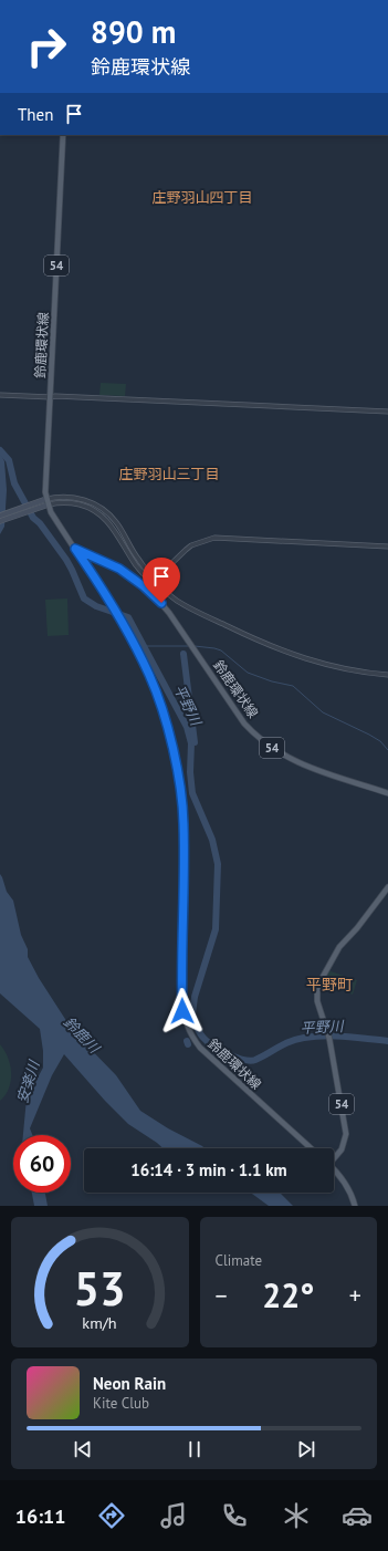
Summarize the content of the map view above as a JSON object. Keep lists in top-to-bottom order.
{
  "streets": {
    "main road": ["54", "鈴鹿環状線"]
  },
  "districts": ["庄野羽山四丁目", "庄野羽山三丁目", "平野町"],
  "water": ["平野川", "鈴鹿川", "安楽川"],
  "page": {
    "turn": ["890 m", "鈴鹿環状線"],
    "then": "Then",
    "limit": "60",
    "trip": "16:14 · 3 min · 1.1 km",
    "tile": "Climate",
    "heat": ["−", "22°", "+"],
    "song": ["Neon Rain", "Kite Club"],
    "tabs": "16:11",
    "gauge": ["53", "km/h"]
  }
}
